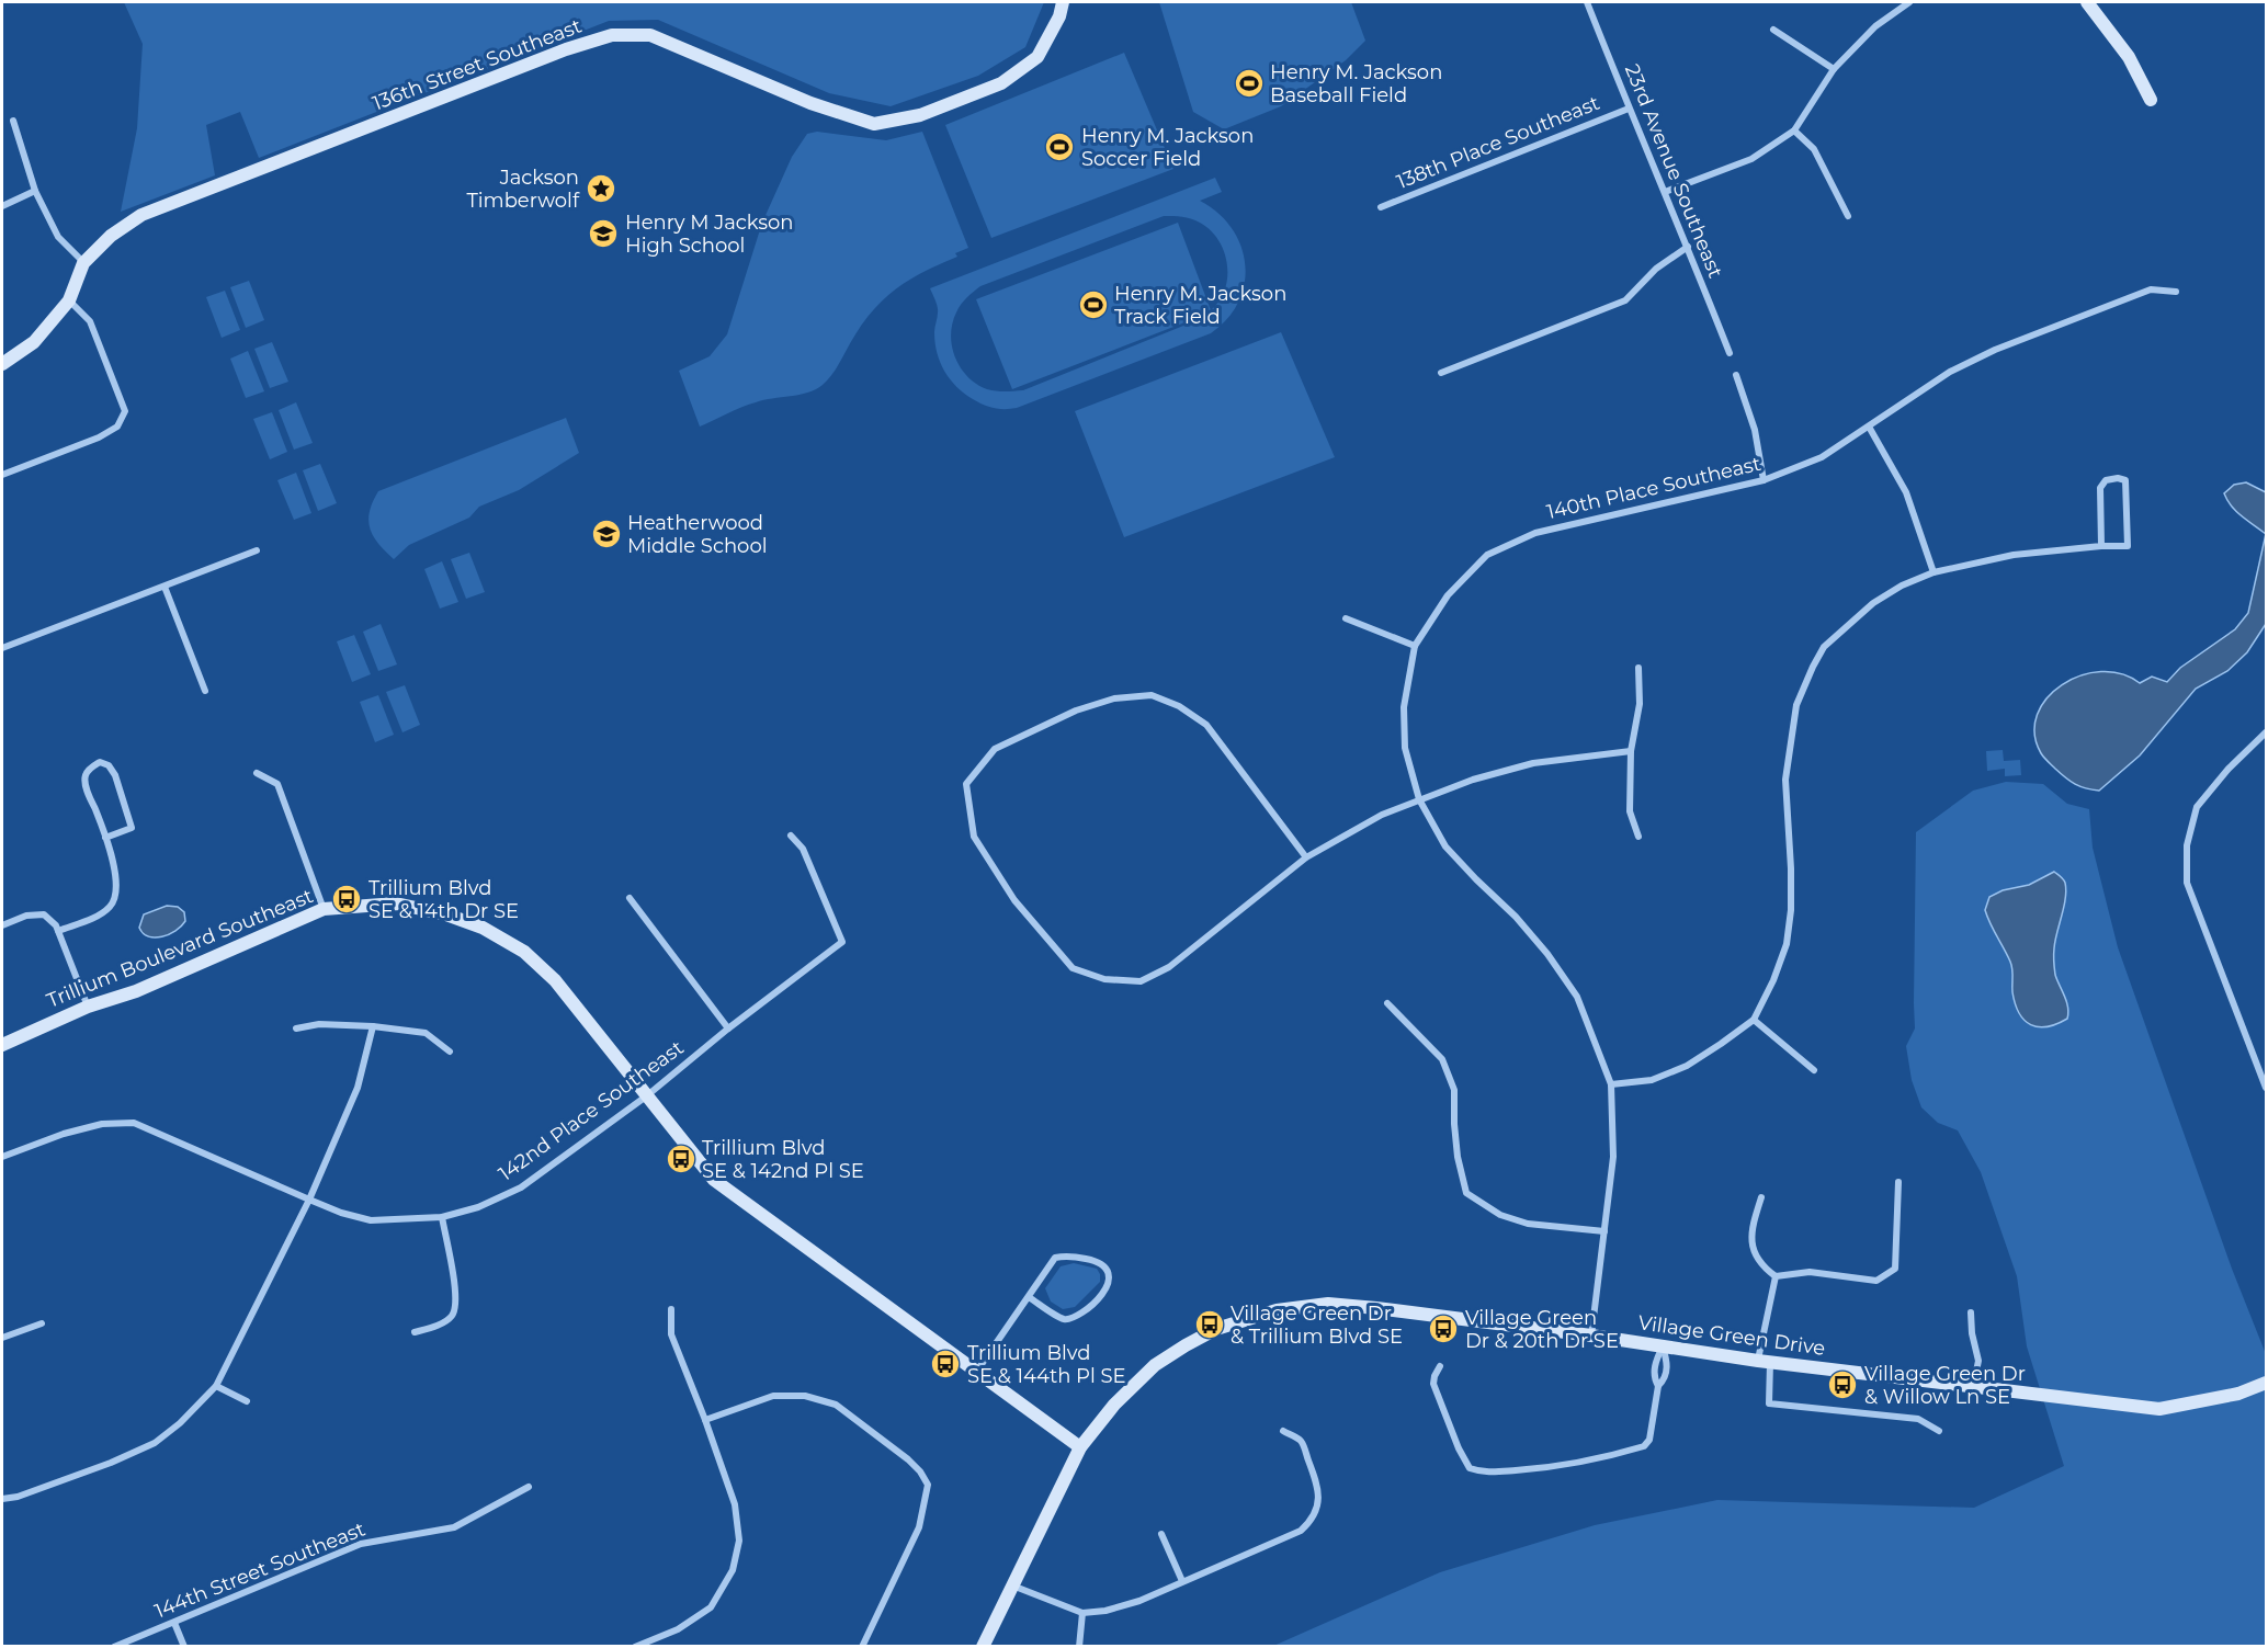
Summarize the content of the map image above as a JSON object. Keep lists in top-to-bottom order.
{
  "streets": {
    "street": [
      "136th Street Southeast",
      "138th Place Southeast",
      "23rd Avenue Southeast",
      "140th Place Southeast",
      "Trillium Boulevard Southeast",
      "142nd Place Southeast",
      "Village Green Drive",
      "144th Street Southeast"
    ]
  },
  "crossings": [
    ["138th Place Southeast", "23rd Avenue Southeast"],
    ["Trillium Boulevard Southeast", "142nd Place Southeast"],
    ["Trillium Boulevard Southeast", "Village Green Drive"]
  ],
  "places": {
    "sports": ["Henry M. Jackson Baseball Field", "Henry M. Jackson Soccer Field", "Henry M. Jackson Track Field"],
    "place": ["Jackson Timberwolf"],
    "school or university": ["Henry M Jackson High School", "Heatherwood Middle School"],
    "bus stop": [
      "Trillium Blvd SE & 14th Dr SE",
      "Trillium Blvd SE & 142nd Pl SE",
      "Village Green Dr & Trillium Blvd SE",
      "Village Green Dr & 20th Dr SE",
      "Trillium Blvd SE & 144th Pl SE",
      "Village Green Dr & Willow Ln SE"
    ]
  }
}
